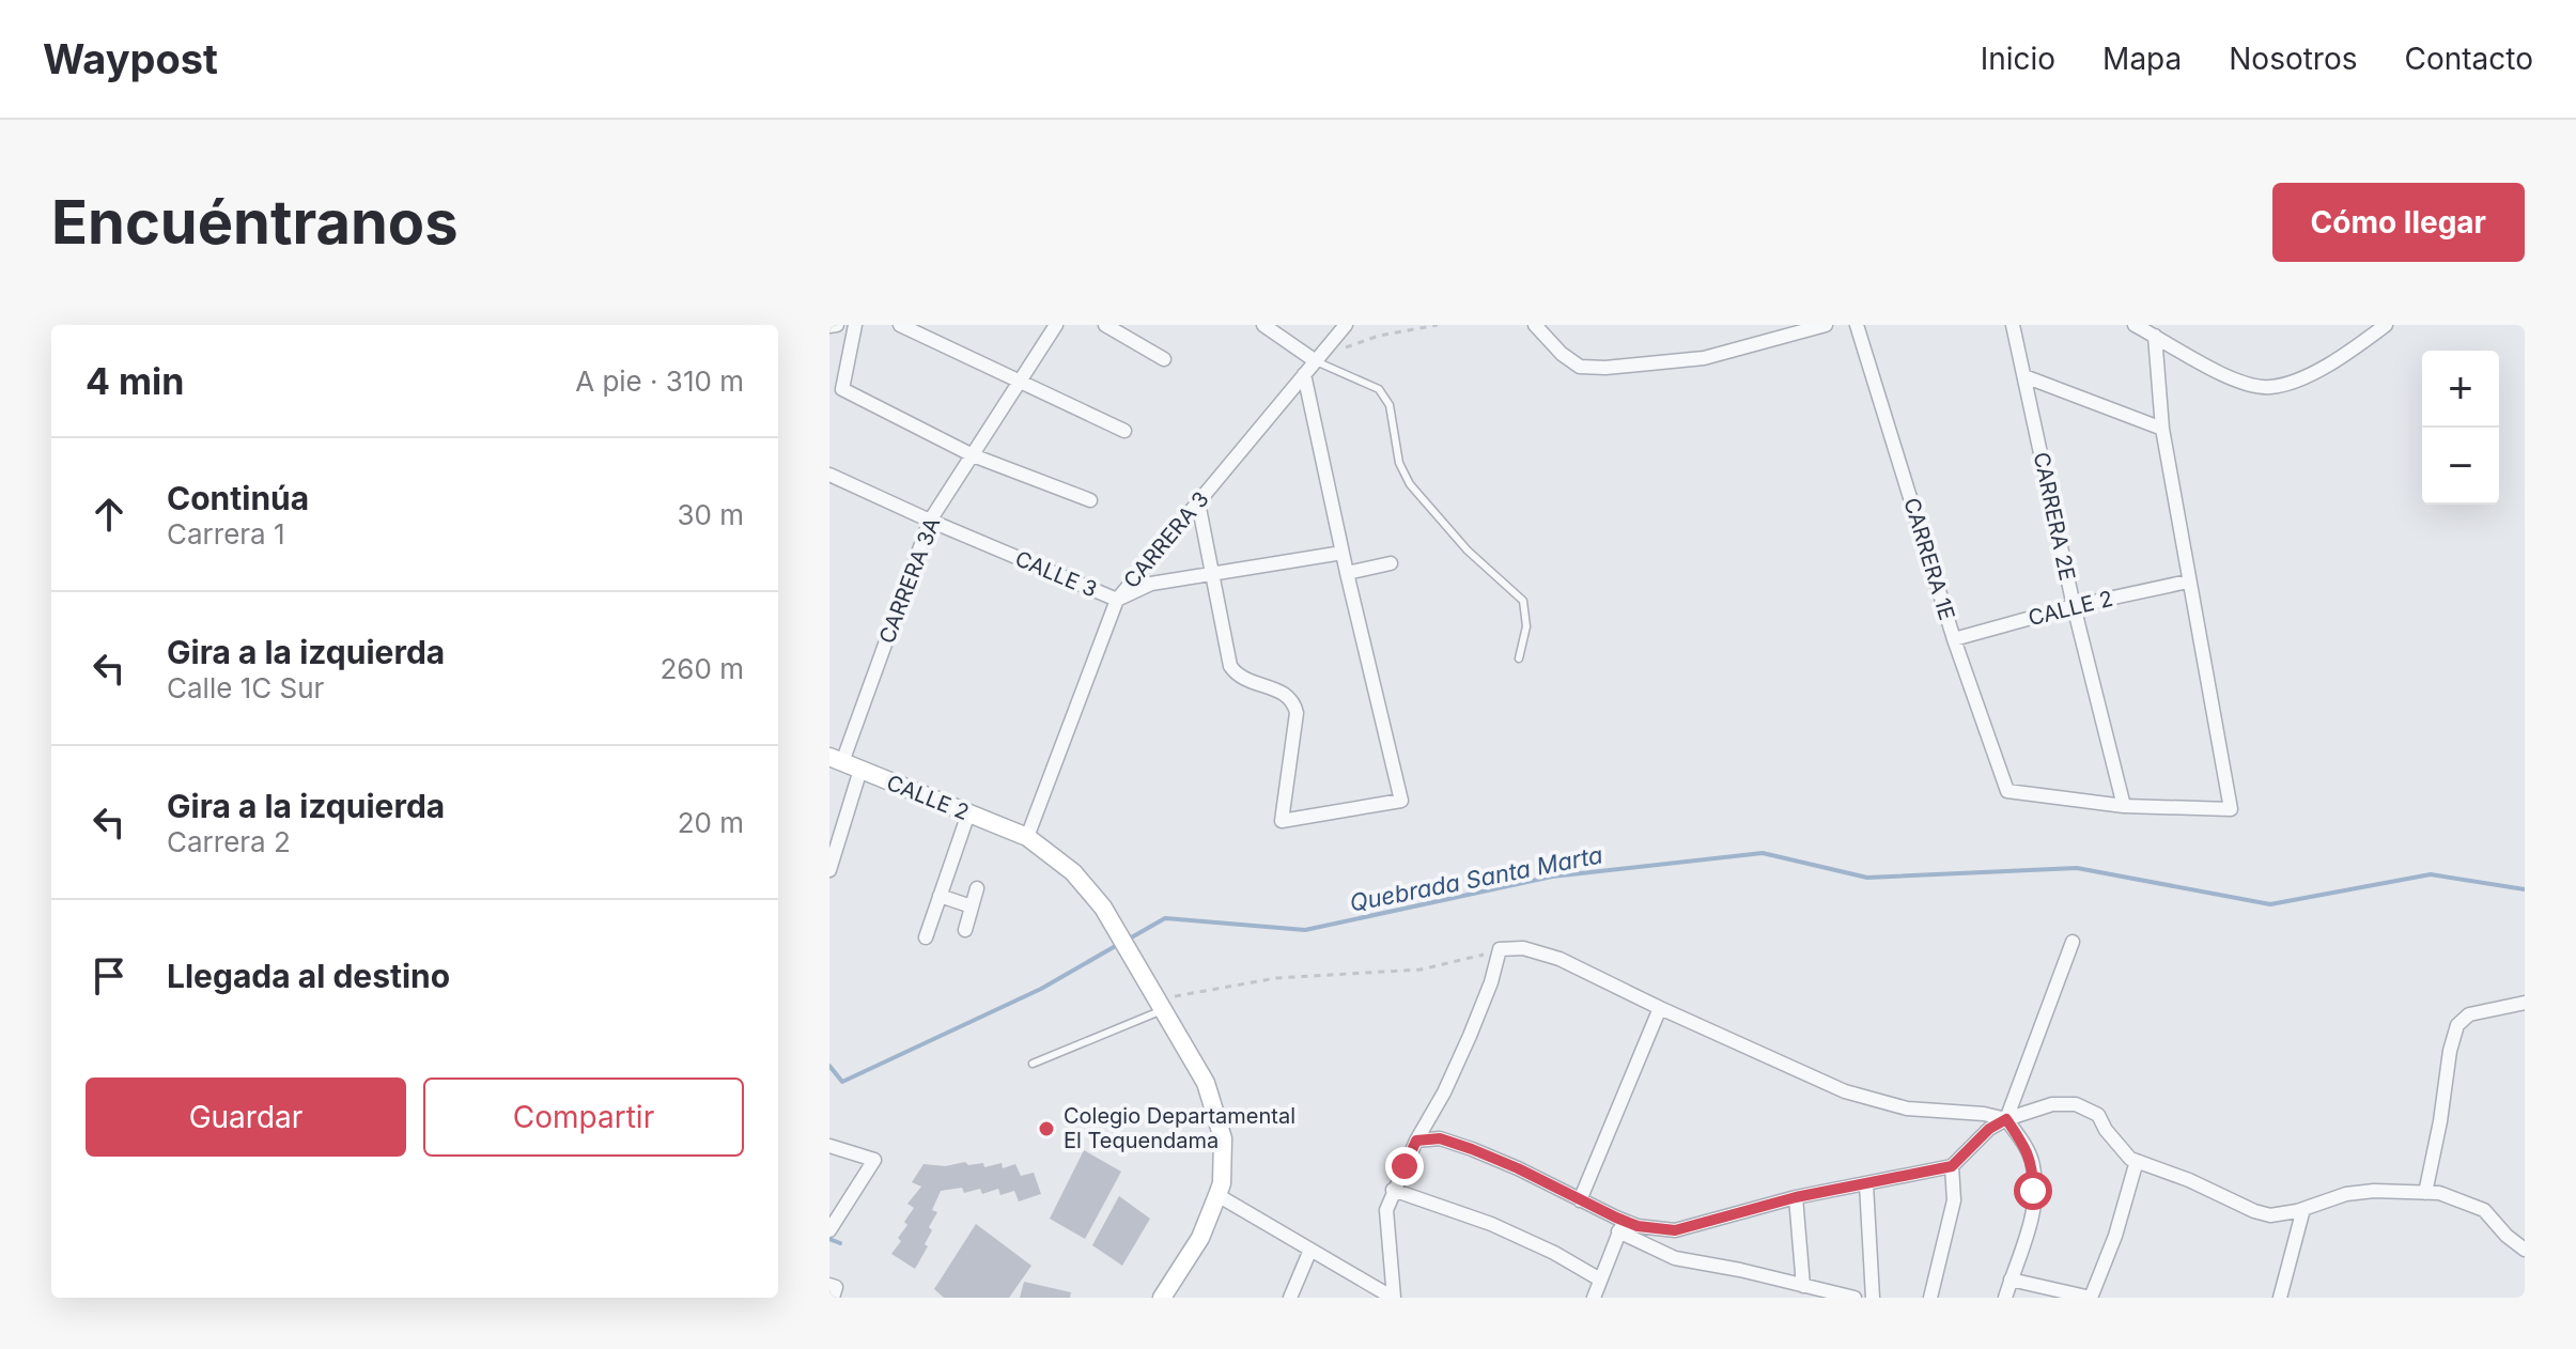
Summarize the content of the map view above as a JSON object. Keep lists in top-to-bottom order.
{
  "streets": {
    "main road": ["CALLE 2"],
    "street": [
      "CARRERA 2E",
      "CARRERA 3",
      "CARRERA 1E",
      "CALLE 3",
      "CARRERA 3A"
    ]
  },
  "crossings": [
    ["CARRERA 2E", "CARRERA 1E"],
    ["CARRERA 2E", "CALLE 2"],
    ["CARRERA 3", "CALLE 3"],
    ["CARRERA 3", "CALLE 2"],
    ["CARRERA 1E", "CALLE 2"],
    ["CALLE 3", "CARRERA 3A"],
    ["CARRERA 3A", "CALLE 2"]
  ],
  "water": ["Quebrada Santa Marta"],
  "places": ["Colegio Departamental El Tequendama"],
  "page": {
    "header": "Waypost",
    "nav": [
      "Inicio",
      "Mapa",
      "Nosotros",
      "Contacto"
    ],
    "buttons": [
      "Cómo llegar",
      ["Guardar", "Compartir"]
    ],
    "title": "Encuéntranos",
    "heading": ["4 min", "A pie · 310 m"],
    "map_buttons": ["+", "−"],
    "list": [
      ["Continúa", "Carrera 1", "30 m"],
      ["Gira a la izquierda", "Calle 1C Sur", "260 m"],
      ["Gira a la izquierda", "Carrera 2", "20 m"],
      "Llegada al destino"
    ]
  }
}
